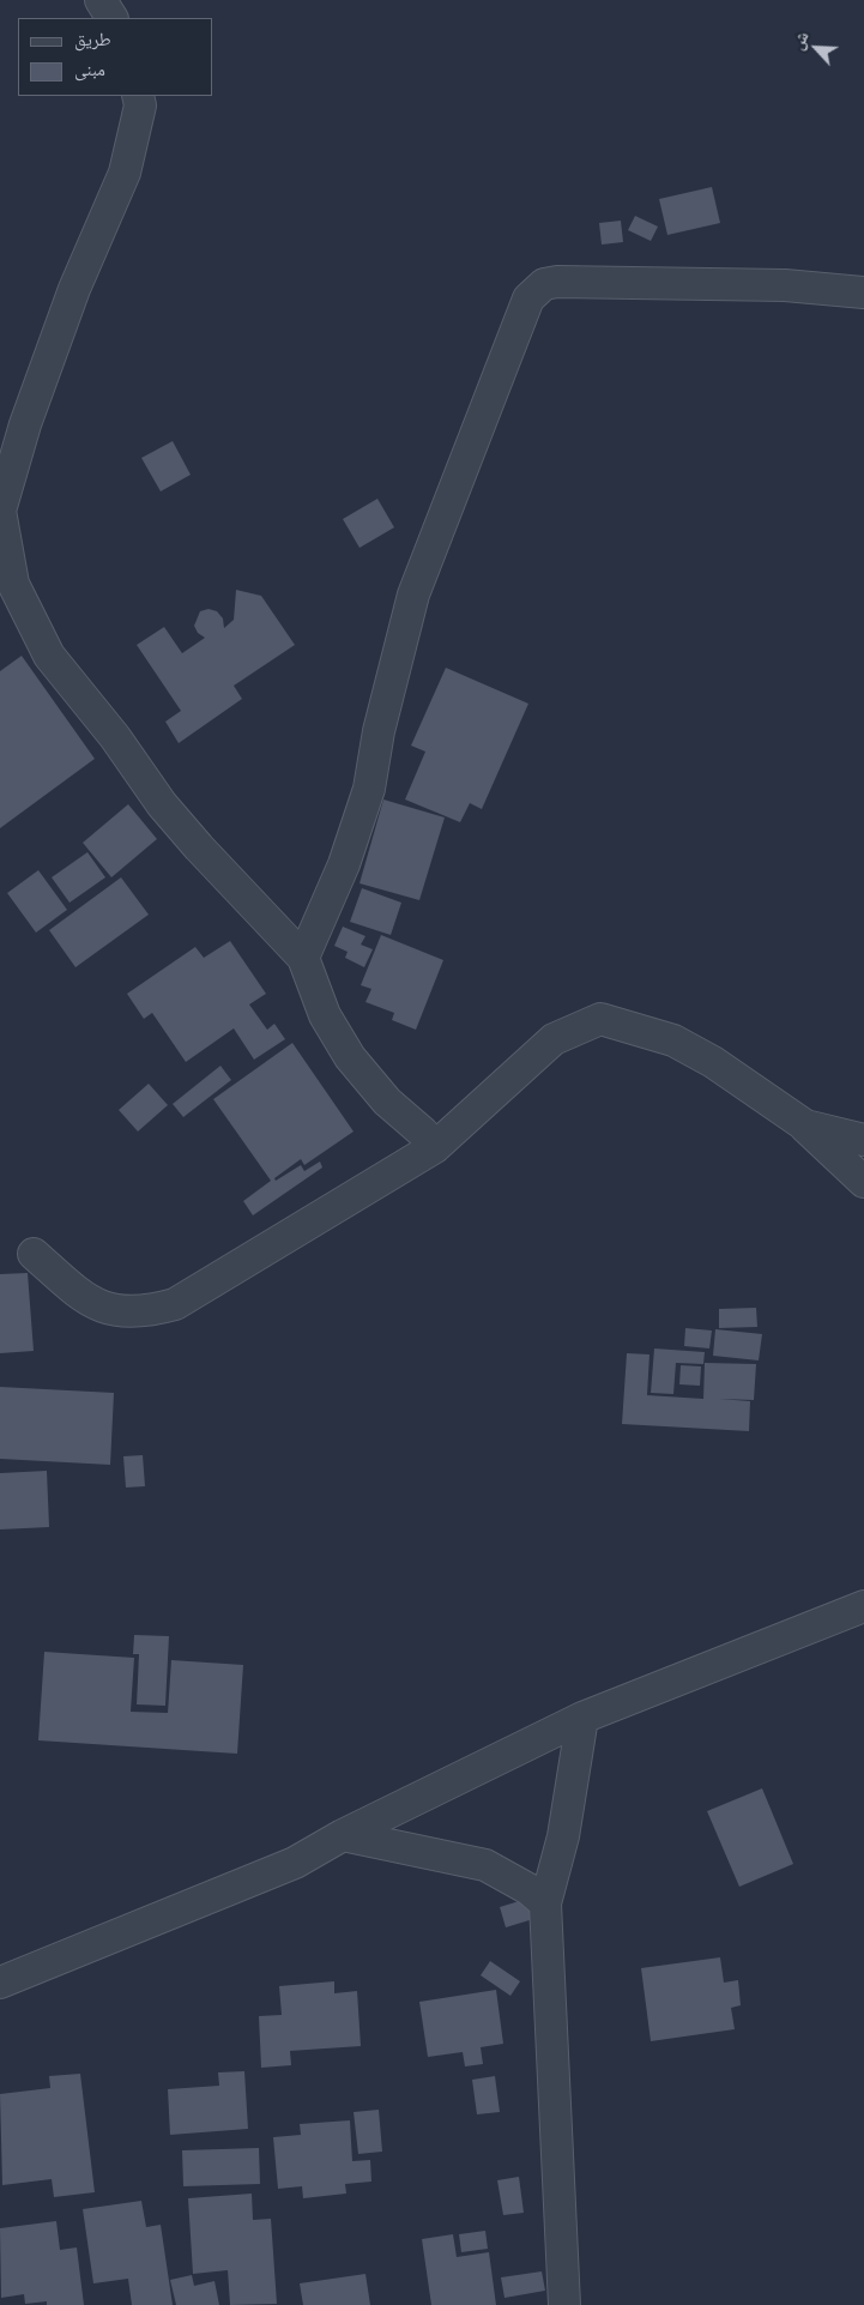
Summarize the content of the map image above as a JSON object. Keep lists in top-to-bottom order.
{
  "legend": ["طريق", "مبنى"],
  "north": "top left"
}
